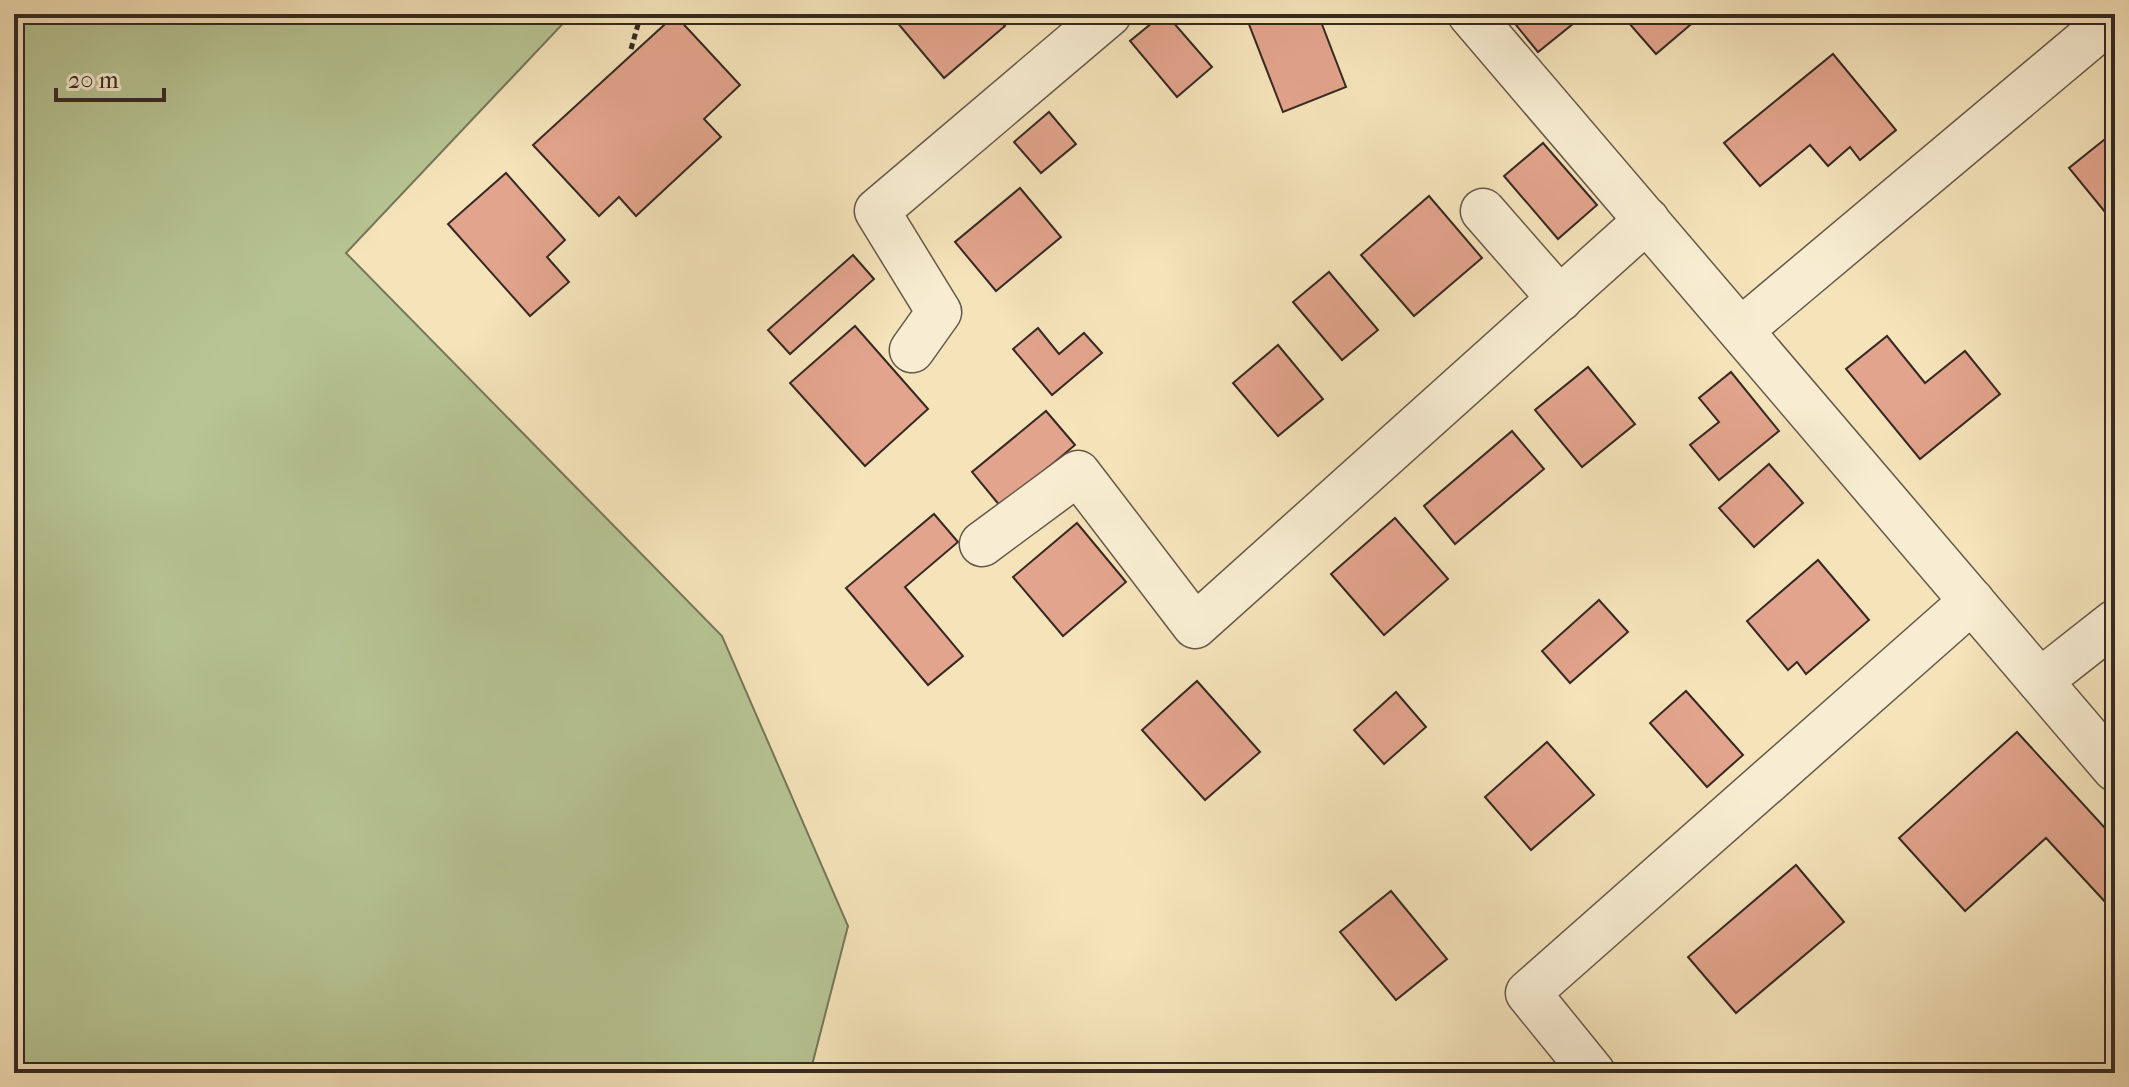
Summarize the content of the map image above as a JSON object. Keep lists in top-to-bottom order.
{
  "scale_bar": "20 m"
}
